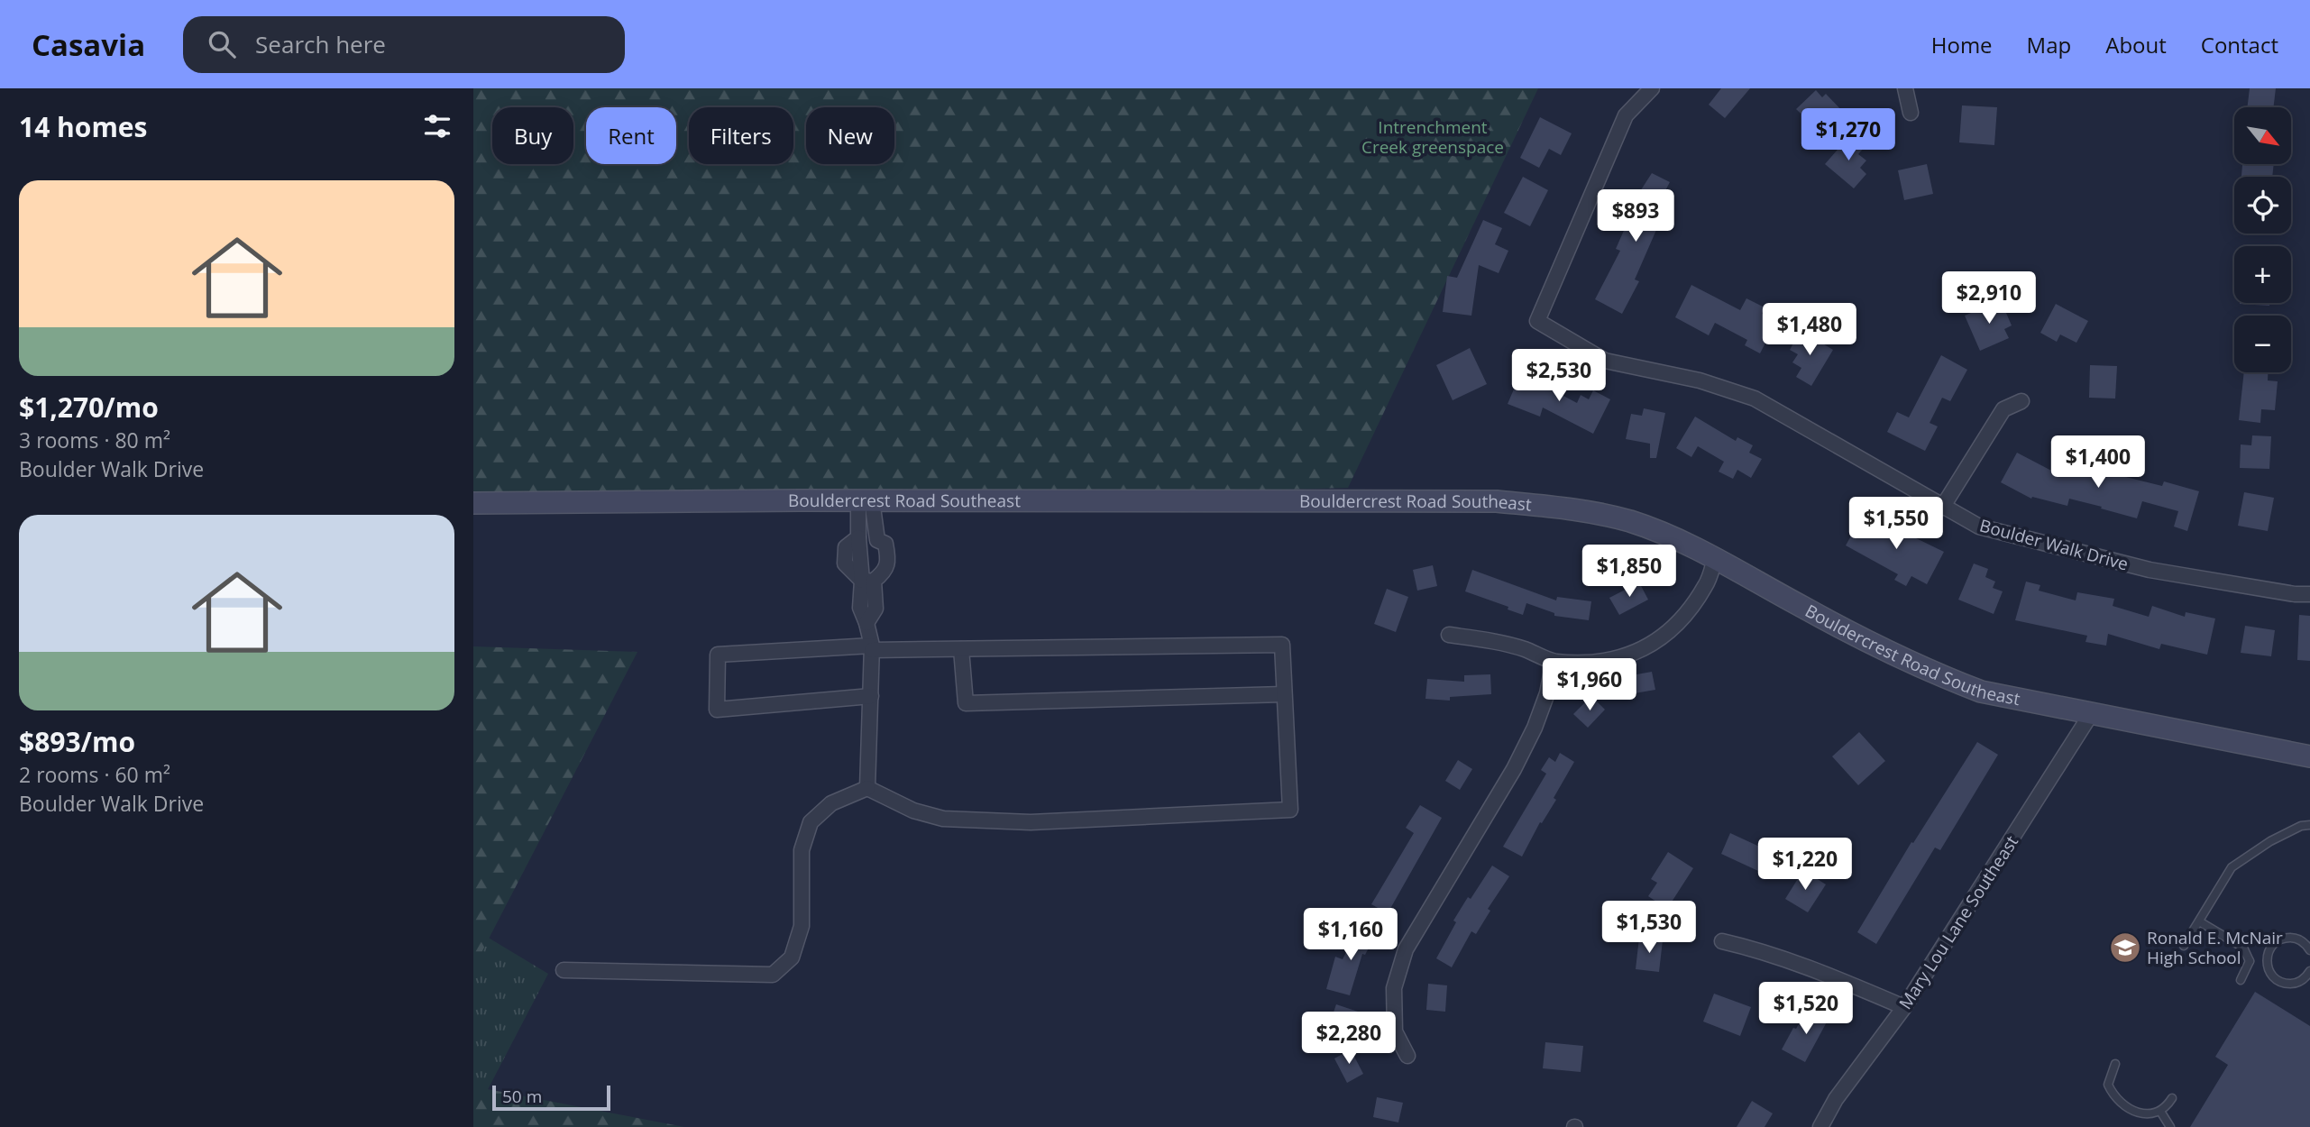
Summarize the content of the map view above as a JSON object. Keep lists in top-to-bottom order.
{
  "streets": {
    "street": ["Bouldercrest Road Southeast", "Boulder Walk Drive", "Mary Lou Lane Southeast"]
  },
  "crossings": [
    ["Bouldercrest Road Southeast", "Mary Lou Lane Southeast"]
  ],
  "parks": ["Intrenchment Creek greenspace"],
  "places": {
    "school or university": ["Ronald E. McNair High School"]
  },
  "scale_bar": "50 m",
  "north": "bottom right",
  "page": {
    "header": "Casavia",
    "search": "Search here",
    "nav": [
      "Home",
      "Map",
      "About",
      "Contact"
    ],
    "heading": "14 homes",
    "map_buttons": ["+", "−"],
    "chip": [
      "Buy",
      "Rent",
      "Filters",
      "New"
    ],
    "price": [
      "$1,270",
      "$893",
      "$2,910",
      "$1,480",
      "$2,530",
      "$1,400",
      "$1,550",
      "$1,850",
      "$1,960",
      "$1,220",
      "$1,530",
      "$1,160",
      "$1,520",
      "$2,280"
    ],
    "list": [
      {
        "name": "$1,270/mo",
        "note": "3 rooms · 80 m² · Boulder Walk Drive"
      },
      {
        "name": "$893/mo",
        "note": "2 rooms · 60 m² · Boulder Walk Drive"
      }
    ],
    "scale": "50 m"
  }
}
